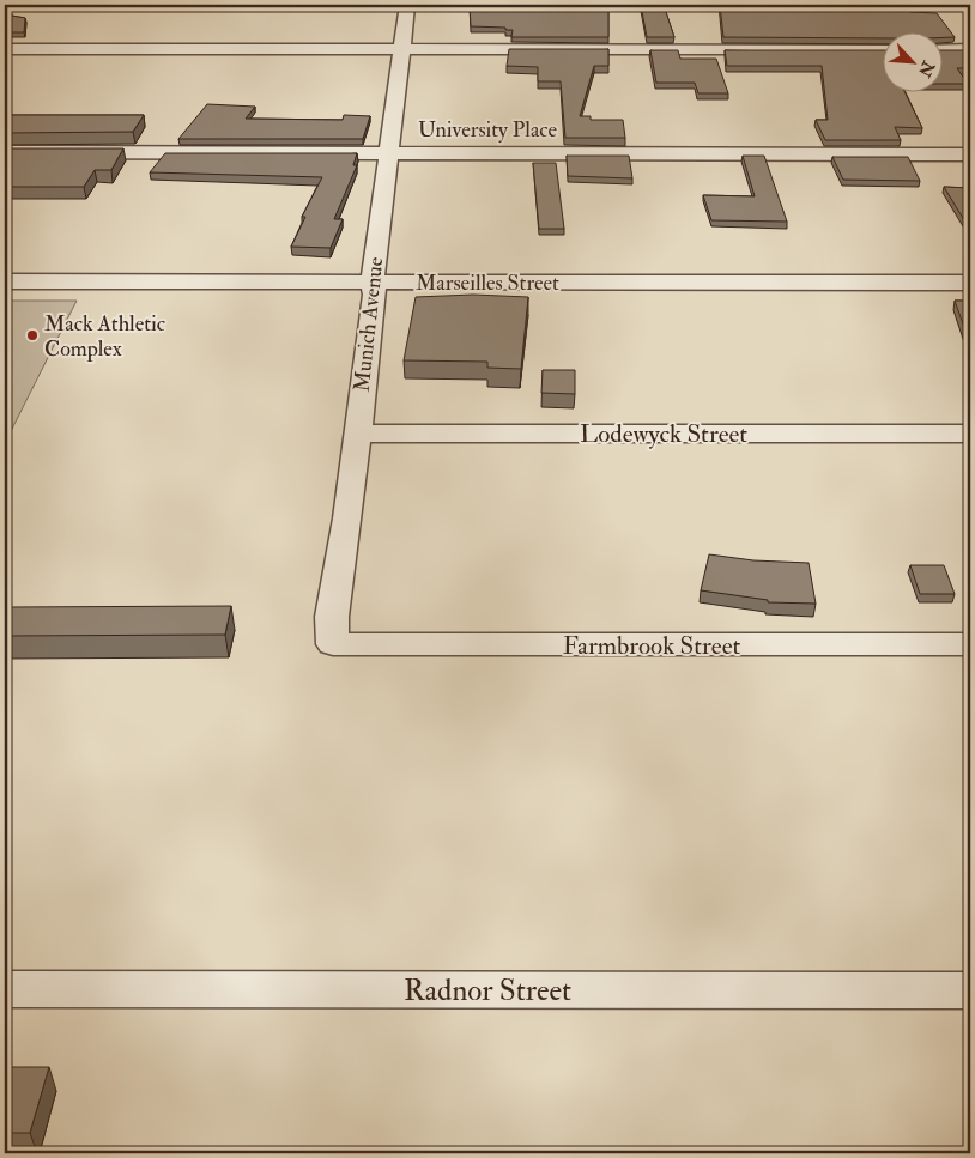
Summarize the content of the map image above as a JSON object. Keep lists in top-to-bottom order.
{
  "streets": {
    "street": [
      "University Place",
      "Marseilles Street",
      "Munich Avenue",
      "Lodewyck Street",
      "Farmbrook Street",
      "Radnor Street"
    ]
  },
  "crossings": [
    ["University Place", "Munich Avenue"],
    ["Marseilles Street", "Munich Avenue"],
    ["Munich Avenue", "Lodewyck Street"],
    ["Munich Avenue", "Farmbrook Street"]
  ],
  "places": ["Mack Athletic Complex"],
  "north": "bottom right"
}
